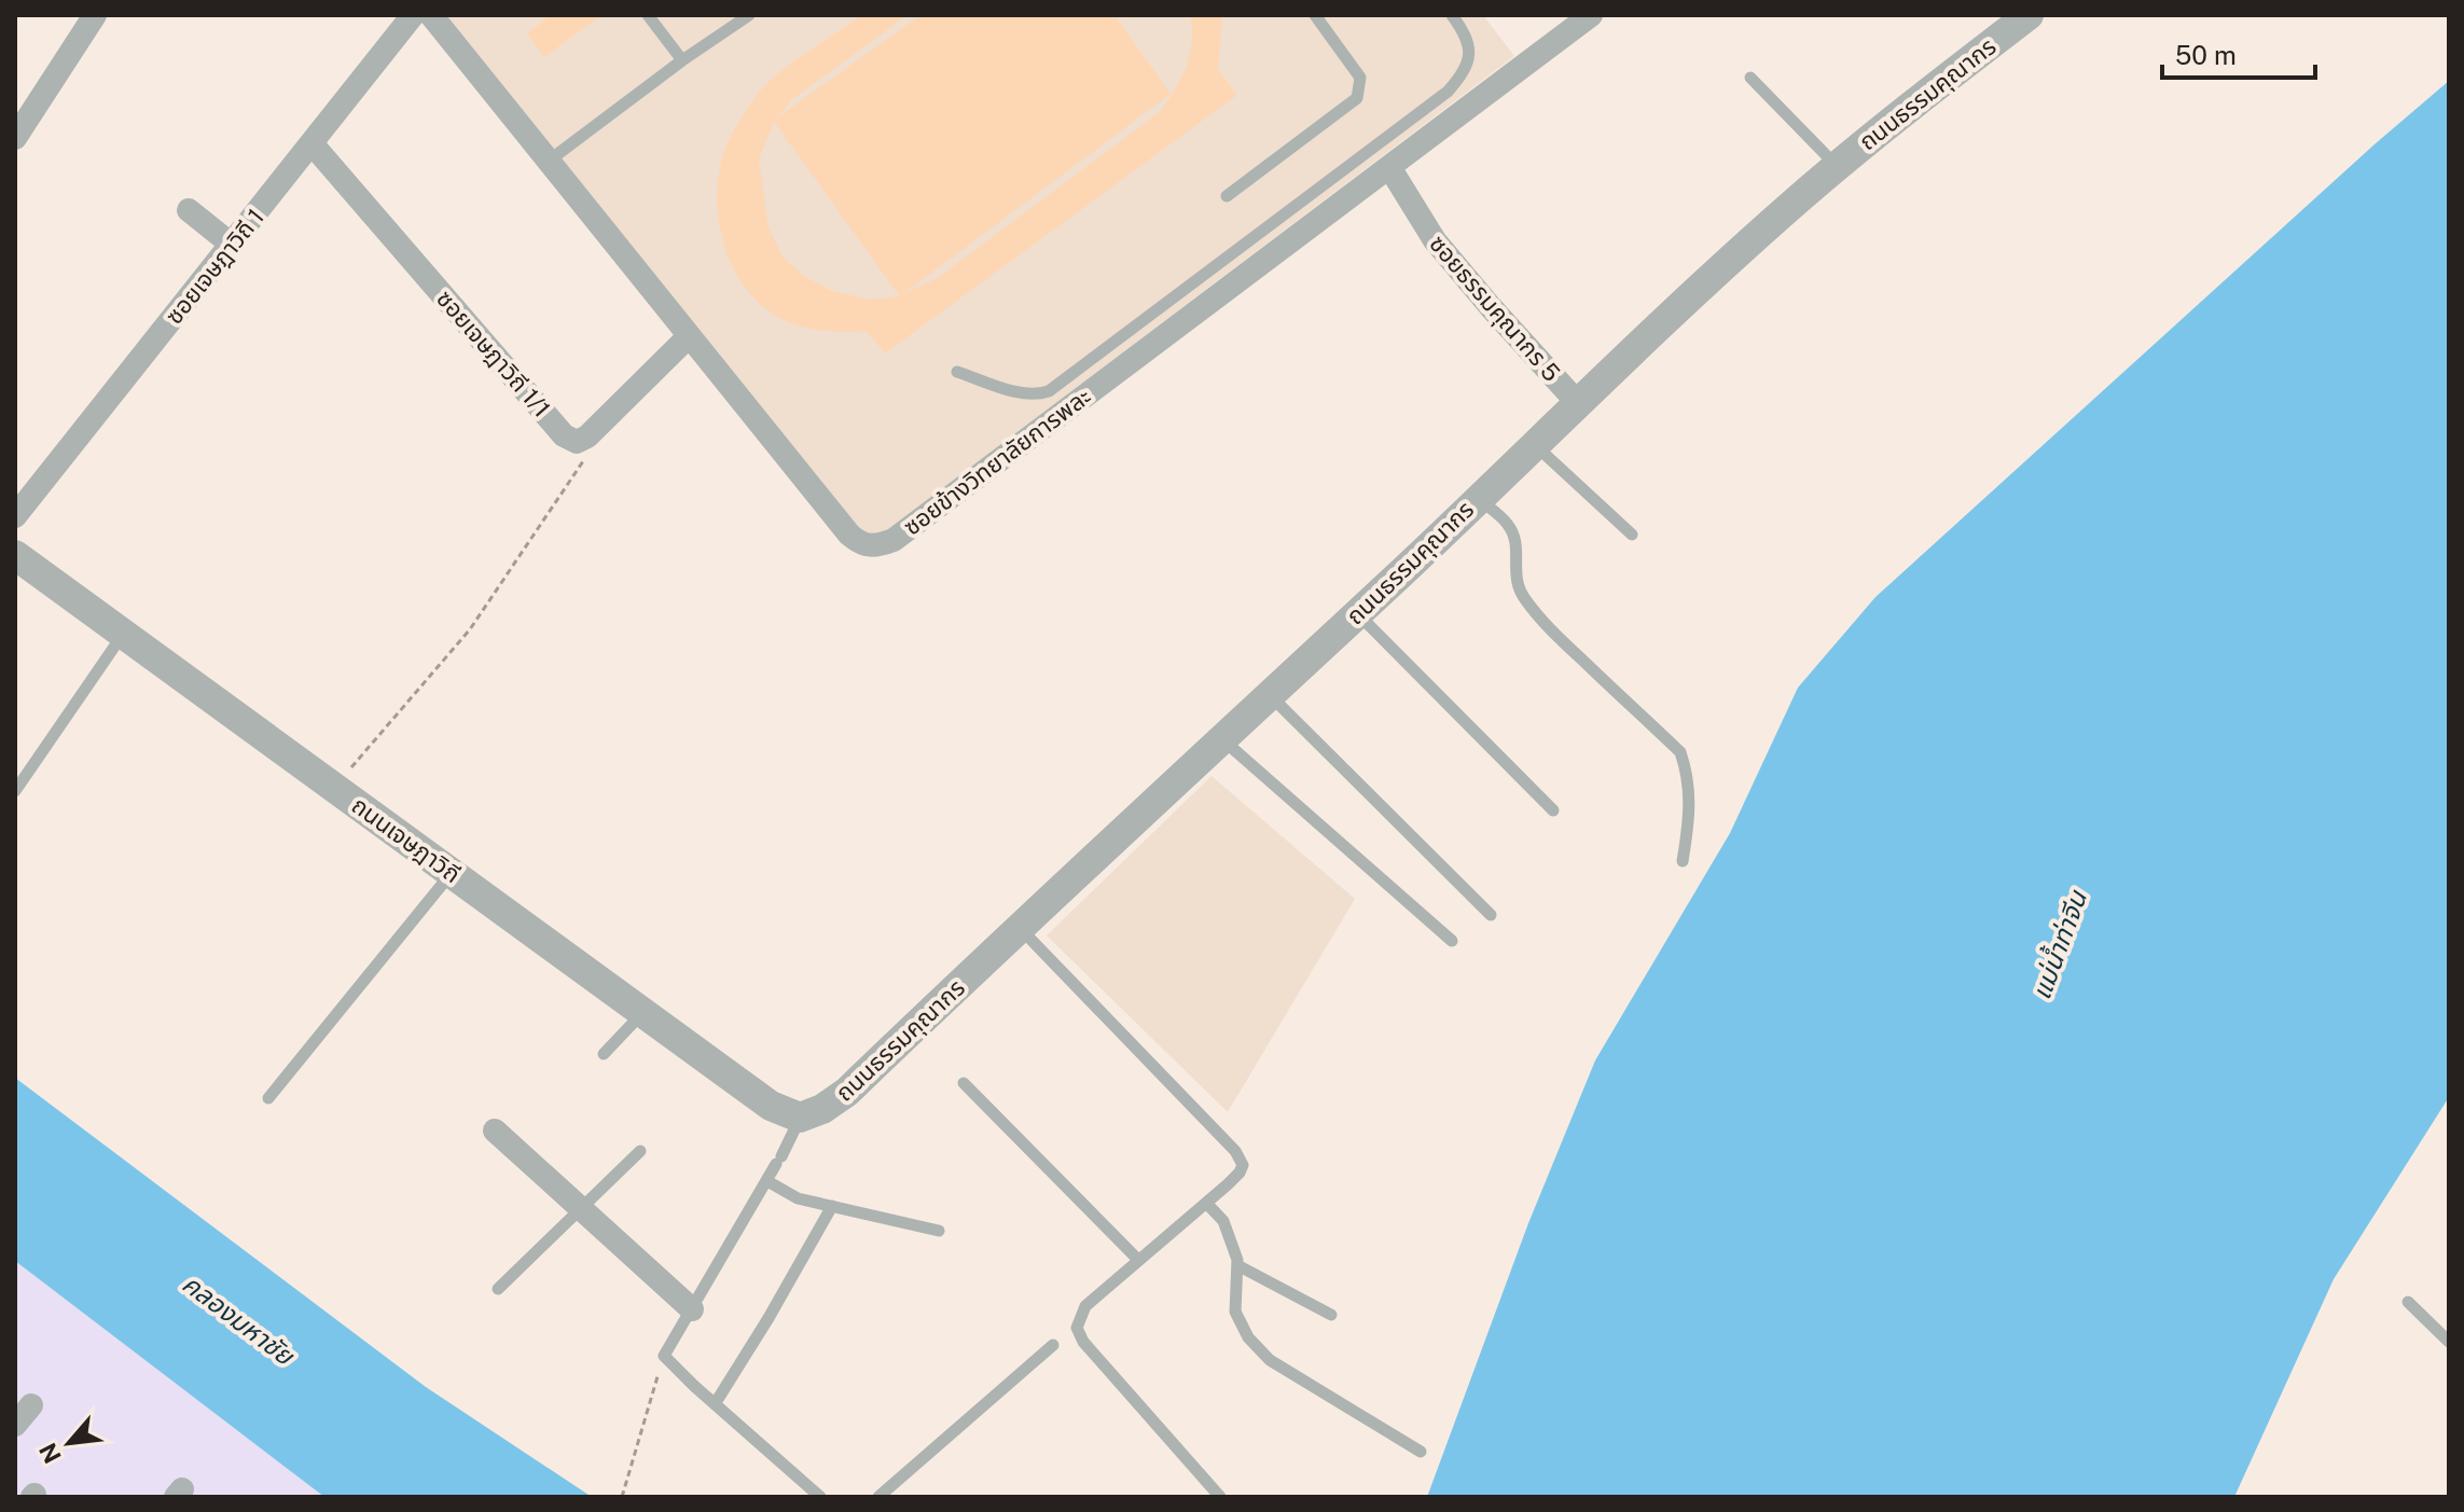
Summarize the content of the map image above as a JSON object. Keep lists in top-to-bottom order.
{
  "streets": {
    "street": [
      "ถนนธรรมคุณากร",
      "ซอยเจษฎาวิถี 1",
      "ซอยธรรมคุณากร 5",
      "ซอยเจษฎาวิถี 1/1",
      "ซอยข้างวิทยาลัยการพละ",
      "ถนนเจษฎาวิถี"
    ]
  },
  "crossings": [
    ["ถนนธรรมคุณากร", "ซอยธรรมคุณากร 5"],
    ["ถนนธรรมคุณากร", "ถนนเจษฎาวิถี"],
    ["ซอยเจษฎาวิถี 1", "ซอยเจษฎาวิถี 1/1"],
    ["ซอยธรรมคุณากร 5", "ซอยข้างวิทยาลัยการพละ"]
  ],
  "water": ["แม่น้ำท่าจีน", "คลองมหาชัย"],
  "scale_bar": "50 m",
  "north": "bottom left"
}
